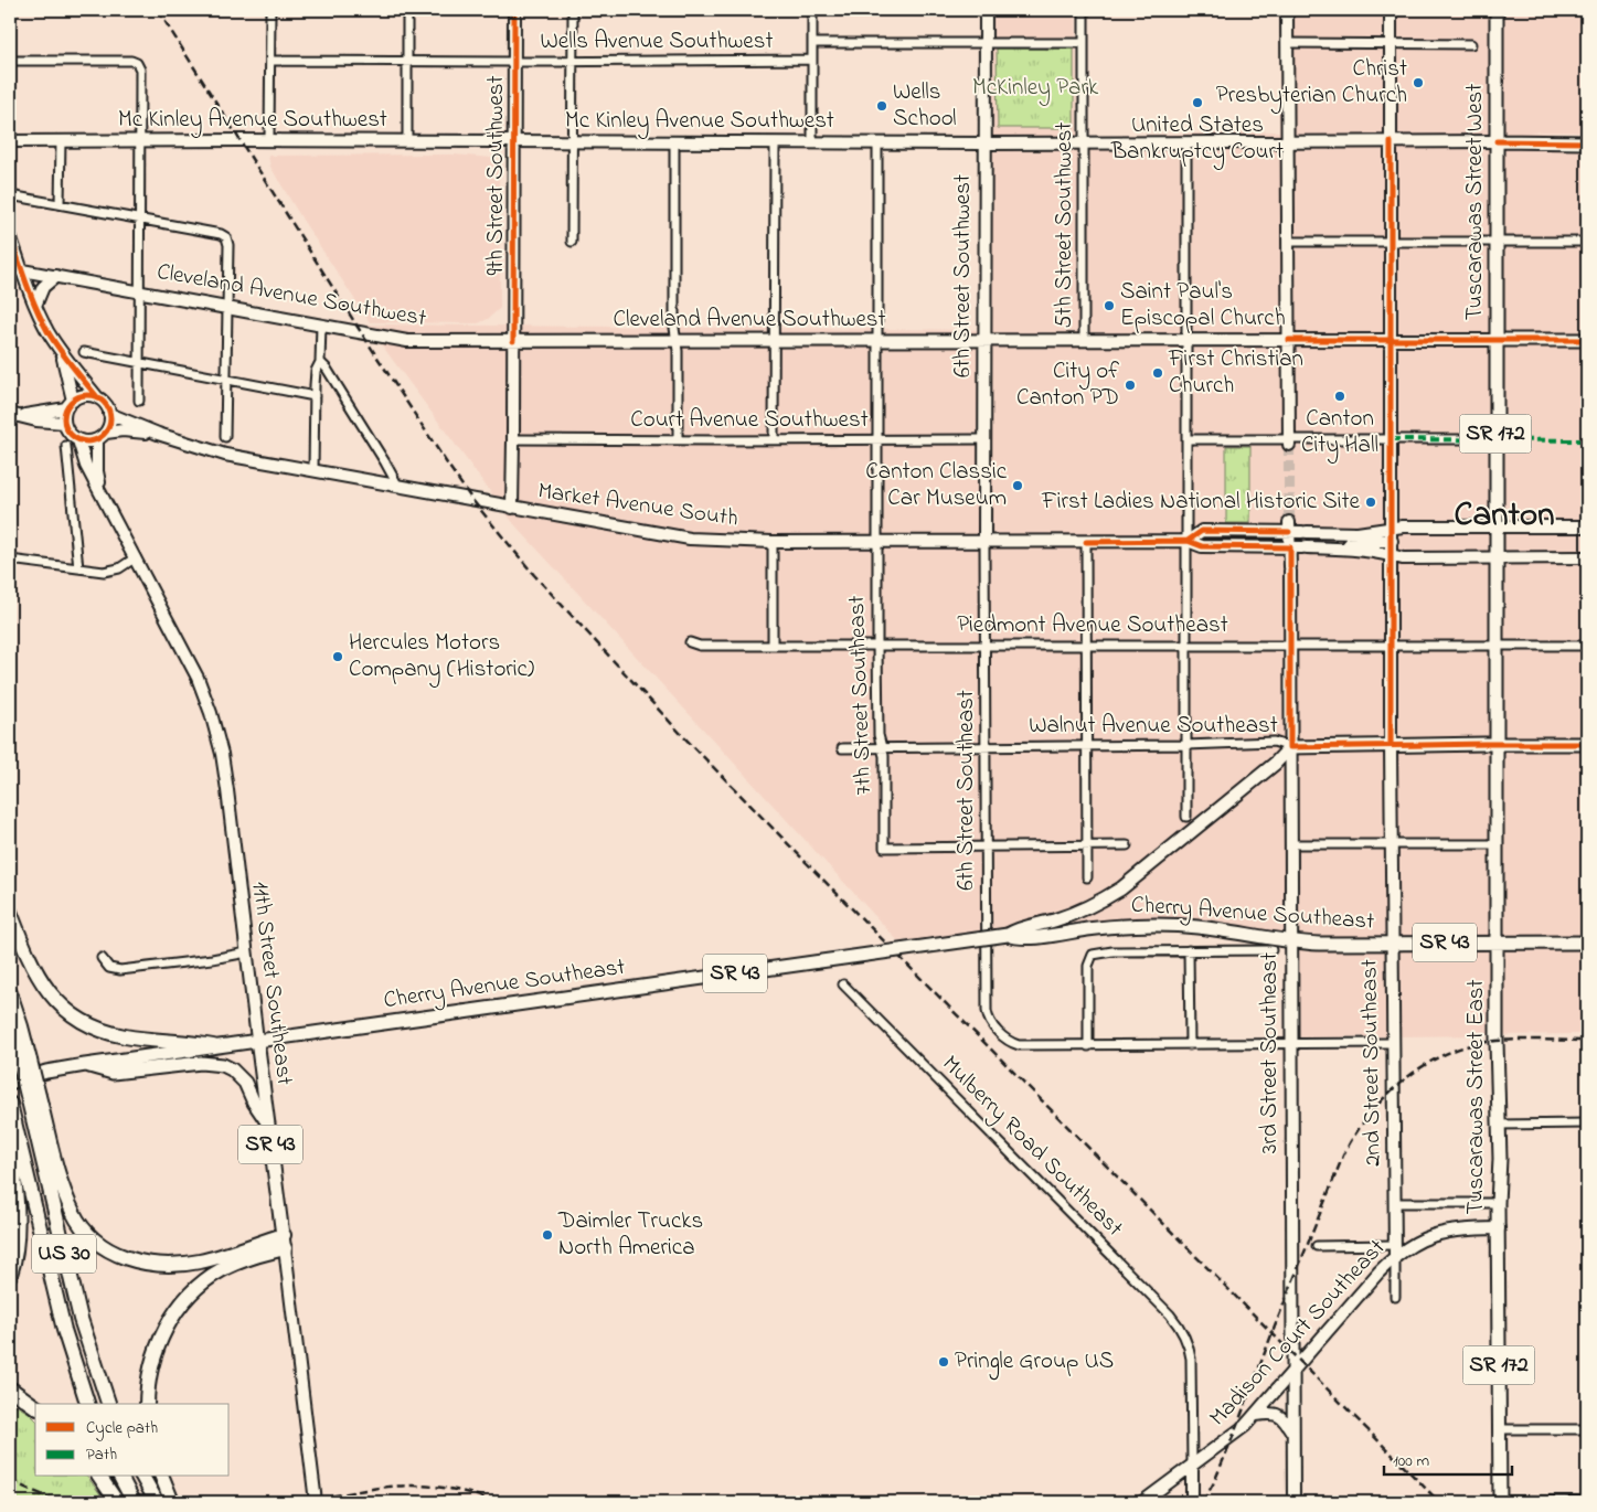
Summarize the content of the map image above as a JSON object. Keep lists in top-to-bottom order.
{
  "streets": {
    "highway": ["US 30"],
    "main road": [
      "Tuscarawas Street West",
      "SR 172",
      "Walnut Avenue Southeast",
      "Cherry Avenue Southeast",
      "SR 43",
      "11th Street Southeast",
      "Tuscarawas Street East"
    ],
    "street": [
      "Wells Avenue Southwest",
      "Mc Kinley Avenue Southwest",
      "9th Street Southwest",
      "5th Street Southwest",
      "6th Street Southwest",
      "Cleveland Avenue Southwest",
      "Court Avenue Southwest",
      "Market Avenue South",
      "Piedmont Avenue Southeast",
      "7th Street Southeast",
      "6th Street Southeast",
      "3rd Street Southeast",
      "2nd Street Southeast",
      "Mulberry Road Southeast",
      "Madison Court Southeast"
    ]
  },
  "crossings": [
    ["Wells Avenue Southwest", "9th Street Southwest"],
    ["Mc Kinley Avenue Southwest", "9th Street Southwest"],
    ["Mc Kinley Avenue Southwest", "Tuscarawas Street West"],
    ["Mc Kinley Avenue Southwest", "5th Street Southwest"],
    ["Mc Kinley Avenue Southwest", "6th Street Southwest"],
    ["Mc Kinley Avenue Southwest", "7th Street Southeast"],
    ["Mc Kinley Avenue Southwest", "2nd Street Southeast"],
    ["9th Street Southwest", "Cleveland Avenue Southwest"],
    ["9th Street Southwest", "Court Avenue Southwest"],
    ["9th Street Southwest", "Market Avenue South"],
    ["Tuscarawas Street West", "Cleveland Avenue Southwest"],
    ["Tuscarawas Street West", "Market Avenue South"],
    ["Tuscarawas Street West", "Tuscarawas Street East"],
    ["5th Street Southwest", "Cleveland Avenue Southwest"],
    ["6th Street Southwest", "Cleveland Avenue Southwest"],
    ["6th Street Southwest", "Court Avenue Southwest"],
    ["6th Street Southwest", "Market Avenue South"],
    ["6th Street Southwest", "6th Street Southeast"],
    ["Cleveland Avenue Southwest", "7th Street Southeast"],
    ["Cleveland Avenue Southwest", "2nd Street Southeast"],
    ["Court Avenue Southwest", "7th Street Southeast"],
    ["Market Avenue South", "7th Street Southeast"],
    ["Market Avenue South", "6th Street Southeast"],
    ["Market Avenue South", "11th Street Southeast"],
    ["Market Avenue South", "3rd Street Southeast"],
    ["Market Avenue South", "2nd Street Southeast"],
    ["Market Avenue South", "Tuscarawas Street East"],
    ["Piedmont Avenue Southeast", "7th Street Southeast"],
    ["Piedmont Avenue Southeast", "6th Street Southeast"],
    ["Piedmont Avenue Southeast", "3rd Street Southeast"],
    ["Piedmont Avenue Southeast", "2nd Street Southeast"],
    ["Piedmont Avenue Southeast", "Tuscarawas Street East"],
    ["7th Street Southeast", "Walnut Avenue Southeast"],
    ["7th Street Southeast", "6th Street Southeast"],
    ["Walnut Avenue Southeast", "6th Street Southeast"],
    ["Walnut Avenue Southeast", "Cherry Avenue Southeast"],
    ["Walnut Avenue Southeast", "3rd Street Southeast"],
    ["Walnut Avenue Southeast", "2nd Street Southeast"],
    ["Walnut Avenue Southeast", "Tuscarawas Street East"],
    ["6th Street Southeast", "Cherry Avenue Southeast"],
    ["Cherry Avenue Southeast", "SR 43"],
    ["Cherry Avenue Southeast", "11th Street Southeast"],
    ["Cherry Avenue Southeast", "3rd Street Southeast"],
    ["Cherry Avenue Southeast", "2nd Street Southeast"],
    ["Cherry Avenue Southeast", "Tuscarawas Street East"],
    ["SR 43", "Tuscarawas Street East"],
    ["3rd Street Southeast", "Madison Court Southeast"],
    ["2nd Street Southeast", "Madison Court Southeast"],
    ["Tuscarawas Street East", "Madison Court Southeast"],
    ["Mulberry Road Southeast", "Madison Court Southeast"]
  ],
  "districts": ["Canton"],
  "parks": ["McKinley Park"],
  "places": [
    "Christ Presbyterian Church",
    "United States Bankruptcy Court",
    "Wells School",
    "Saint Paul's Episcopal Church",
    "First Christian Church",
    "City of Canton PD",
    "Canton City Hall",
    "Canton Classic Car Museum",
    "First Ladies National Historic Site",
    "Hercules Motors Company (Historic)",
    "Daimler Trucks North America",
    "Pringle Group US"
  ],
  "legend": ["Cycle path", "Path"],
  "scale_bar": "100 m"
}
